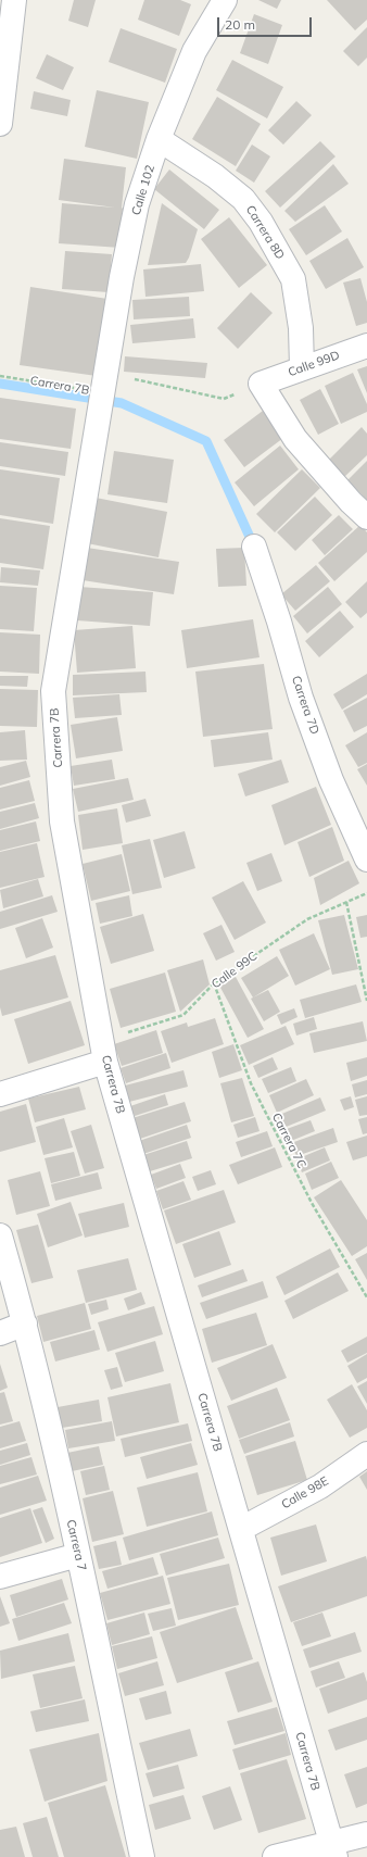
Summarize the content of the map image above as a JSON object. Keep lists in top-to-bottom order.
{
  "streets": {
    "street": [
      "Calle 102",
      "Carrera 8D",
      "Calle 99D",
      "Carrera 7B",
      "Carrera 7D",
      "Calle 98E",
      "Carrera 7"
    ],
    "path": ["Calle 99C", "Carrera 7C"]
  },
  "crossings": [
    ["Calle 102", "Carrera 8D"],
    ["Calle 102", "Carrera 7B"],
    ["Carrera 8D", "Calle 99D"],
    ["Carrera 7B", "Calle 99C"],
    ["Carrera 7B", "Calle 98E"],
    ["Calle 99C", "Carrera 7C"]
  ],
  "scale_bar": "20 m"
}
